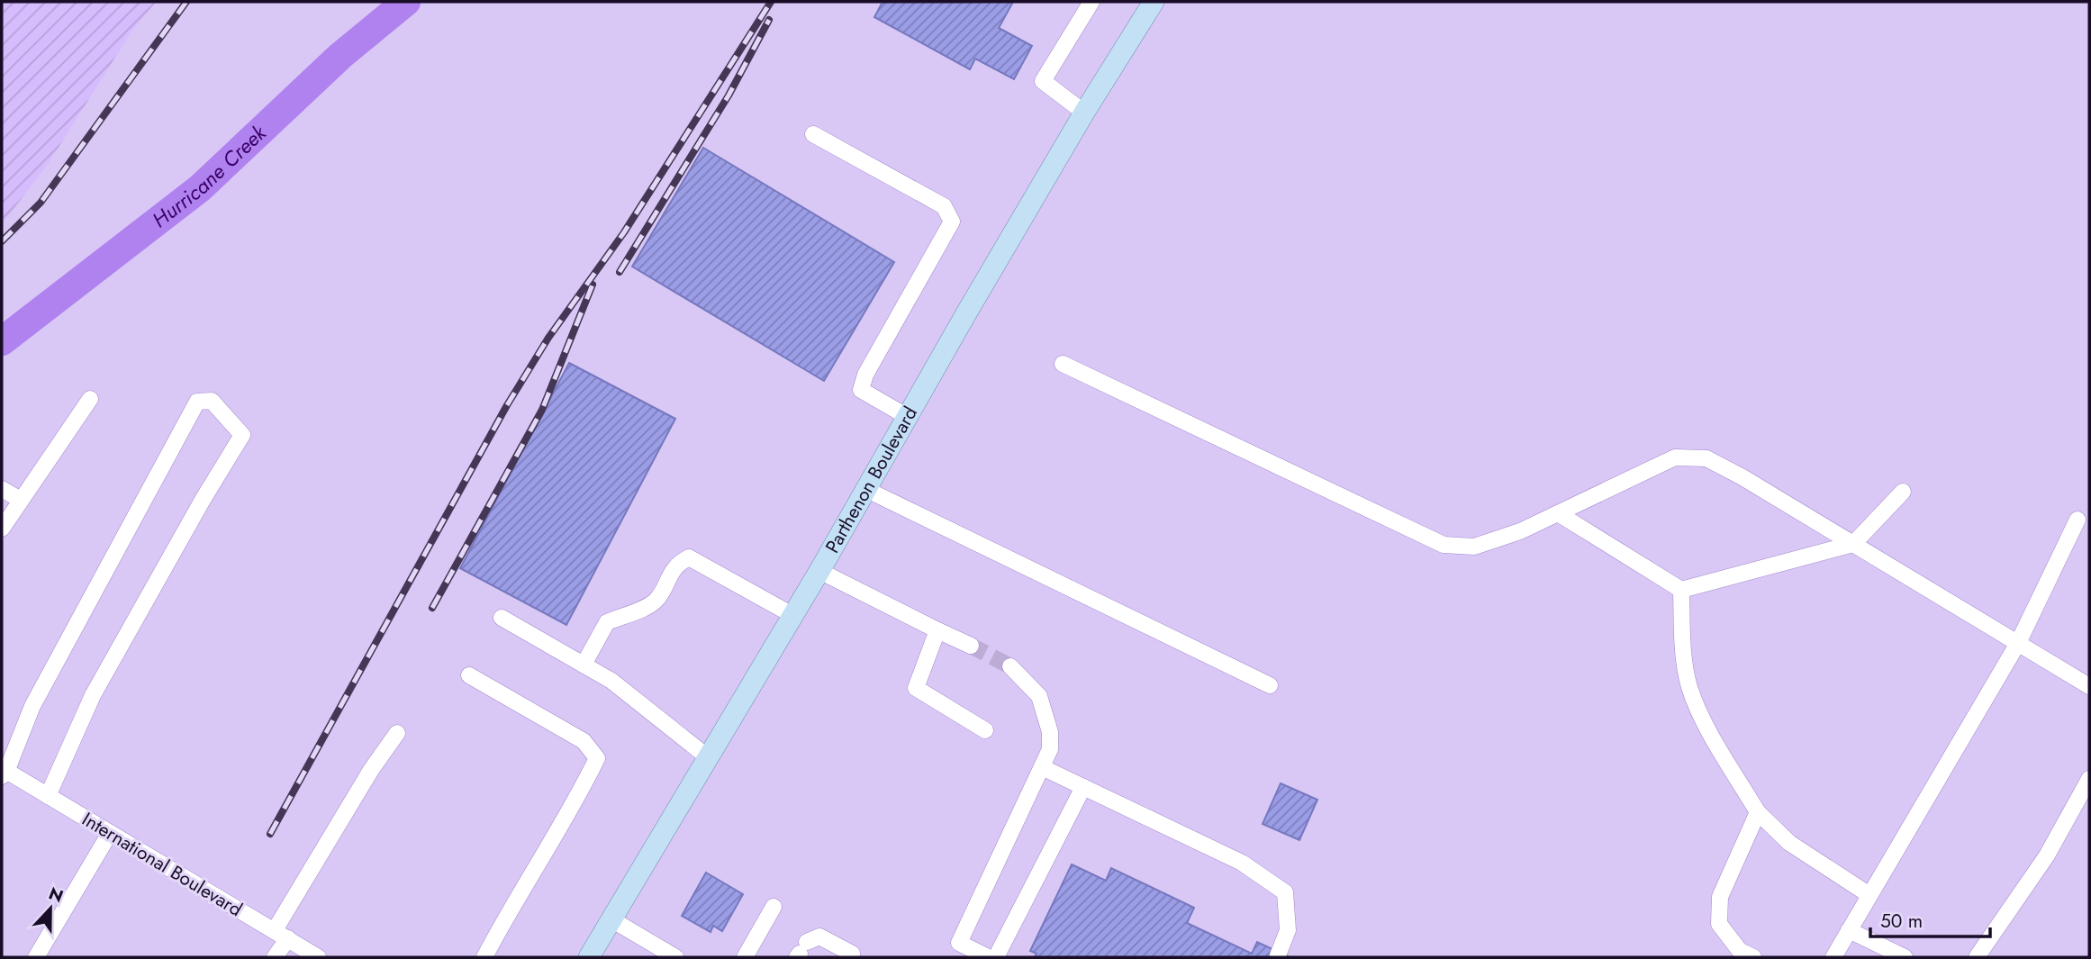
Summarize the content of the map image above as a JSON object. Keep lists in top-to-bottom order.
{
  "streets": {
    "main road": ["Parthenon Boulevard"],
    "street": ["International Boulevard"]
  },
  "water": ["Hurricane Creek"],
  "scale_bar": "50 m",
  "north": "top"
}
